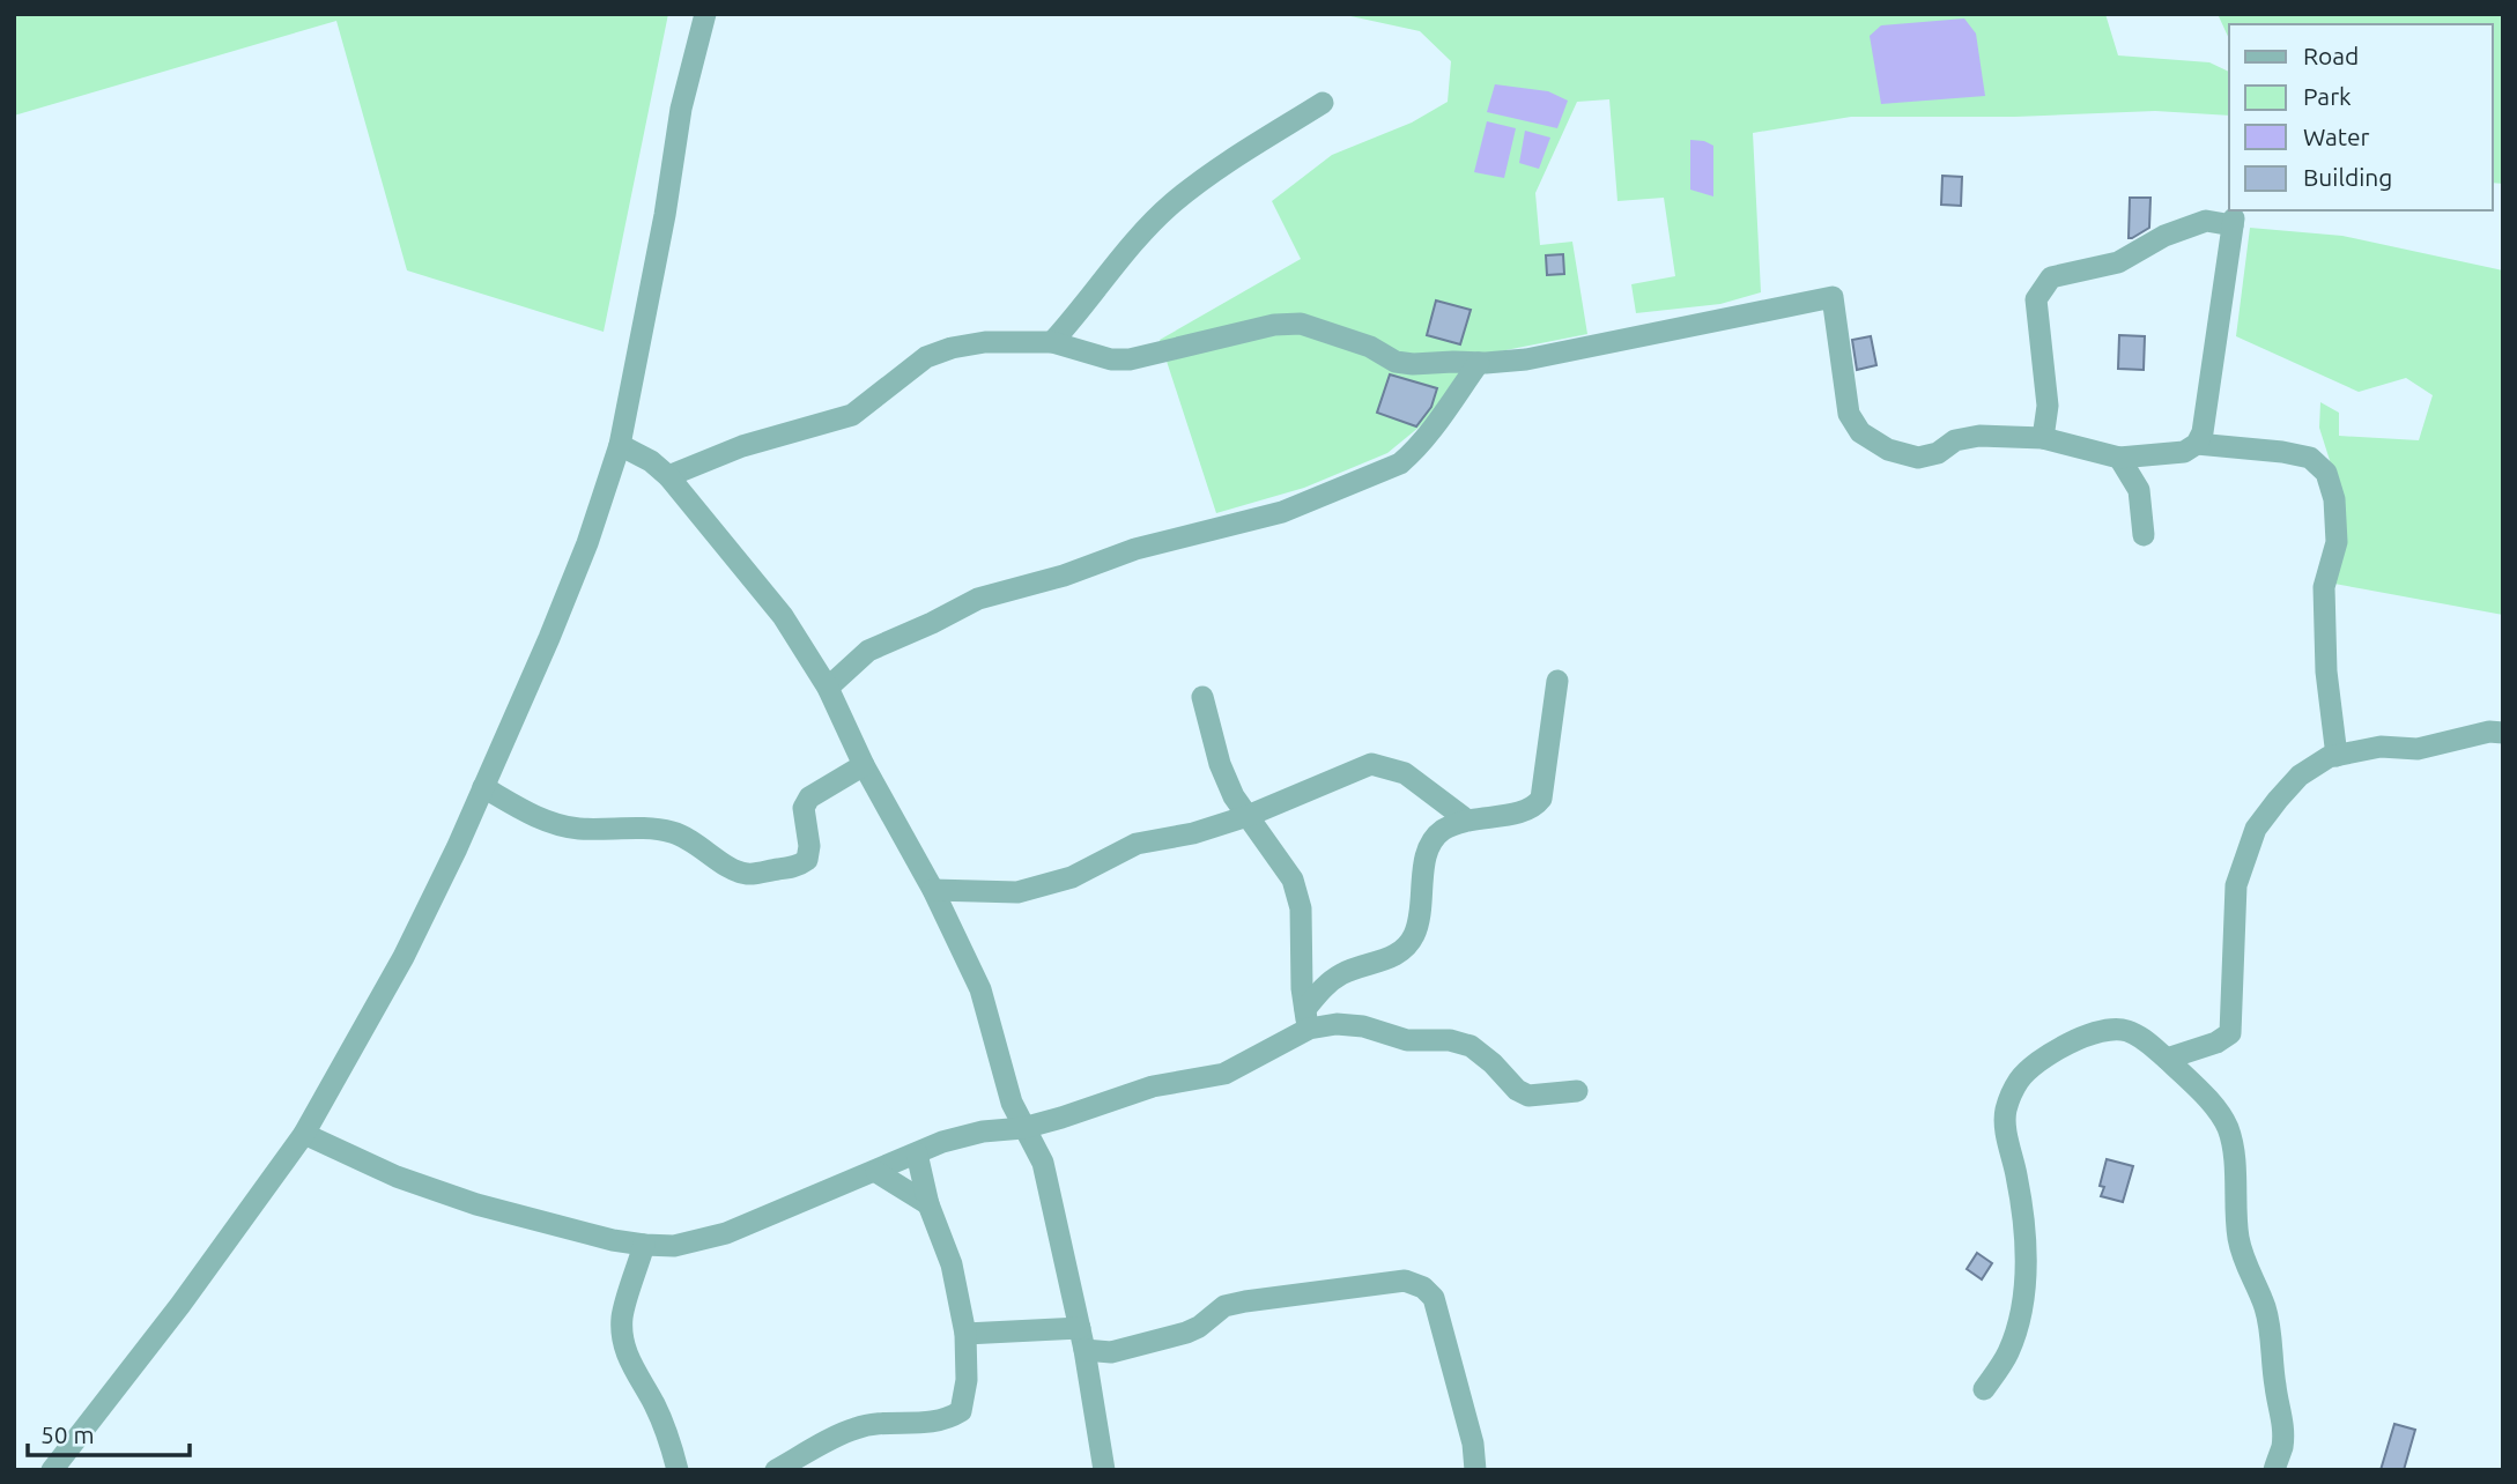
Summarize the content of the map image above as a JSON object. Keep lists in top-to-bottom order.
{
  "legend": [
    "Road",
    "Park",
    "Water",
    "Building"
  ],
  "scale_bar": "50 m"
}
